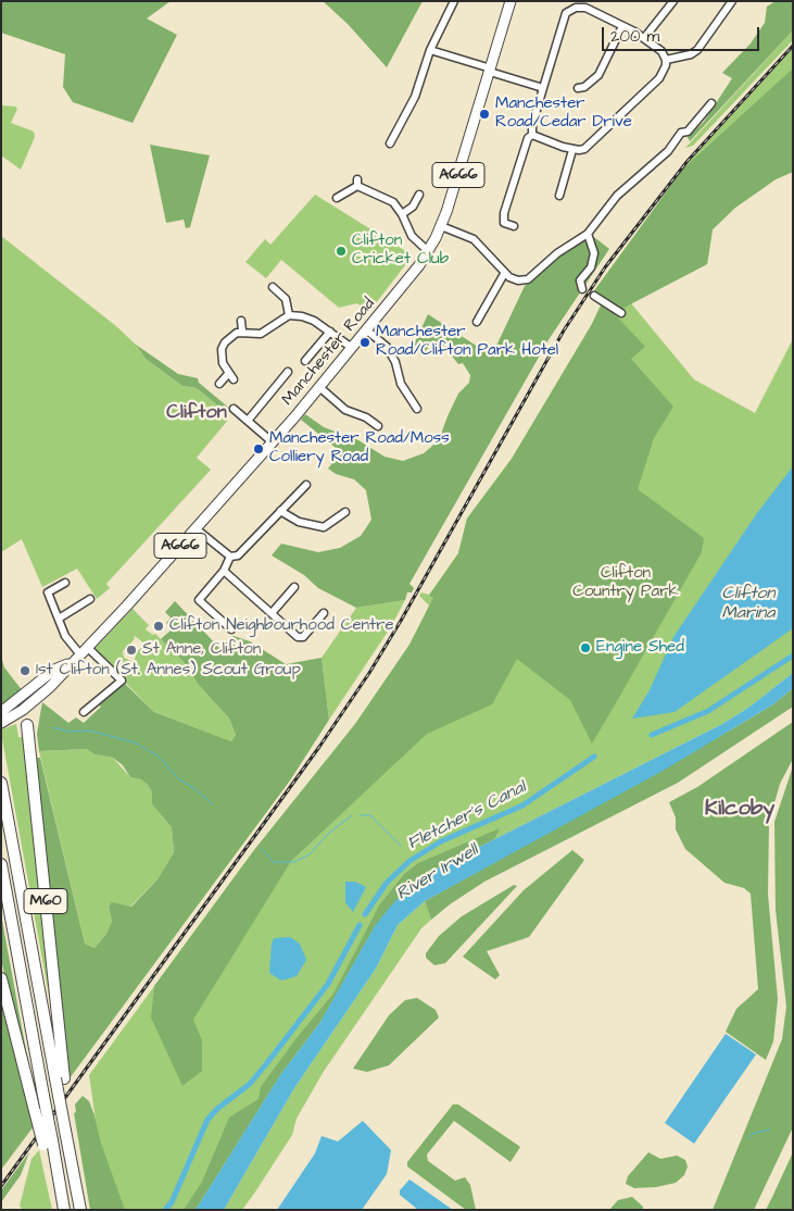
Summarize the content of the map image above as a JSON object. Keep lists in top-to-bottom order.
{
  "streets": {
    "highway": ["M60"],
    "main road": ["A666", "Manchester Road"]
  },
  "districts": ["Clifton", "Kilcoby"],
  "water": ["Clifton Marina", "Fletcher's Canal", "River Irwell"],
  "parks": ["Clifton Country Park"],
  "places": [
    "Manchester Road/Cedar Drive",
    "Clifton Cricket Club",
    "Manchester Road/Clifton Park Hotel",
    "Manchester Road/Moss Colliery Road",
    "Clifton Neighbourhood Centre",
    "Engine Shed",
    "St Anne, Clifton",
    "1st Clifton (St. Annes) Scout Group"
  ],
  "scale_bar": "200 m"
}
